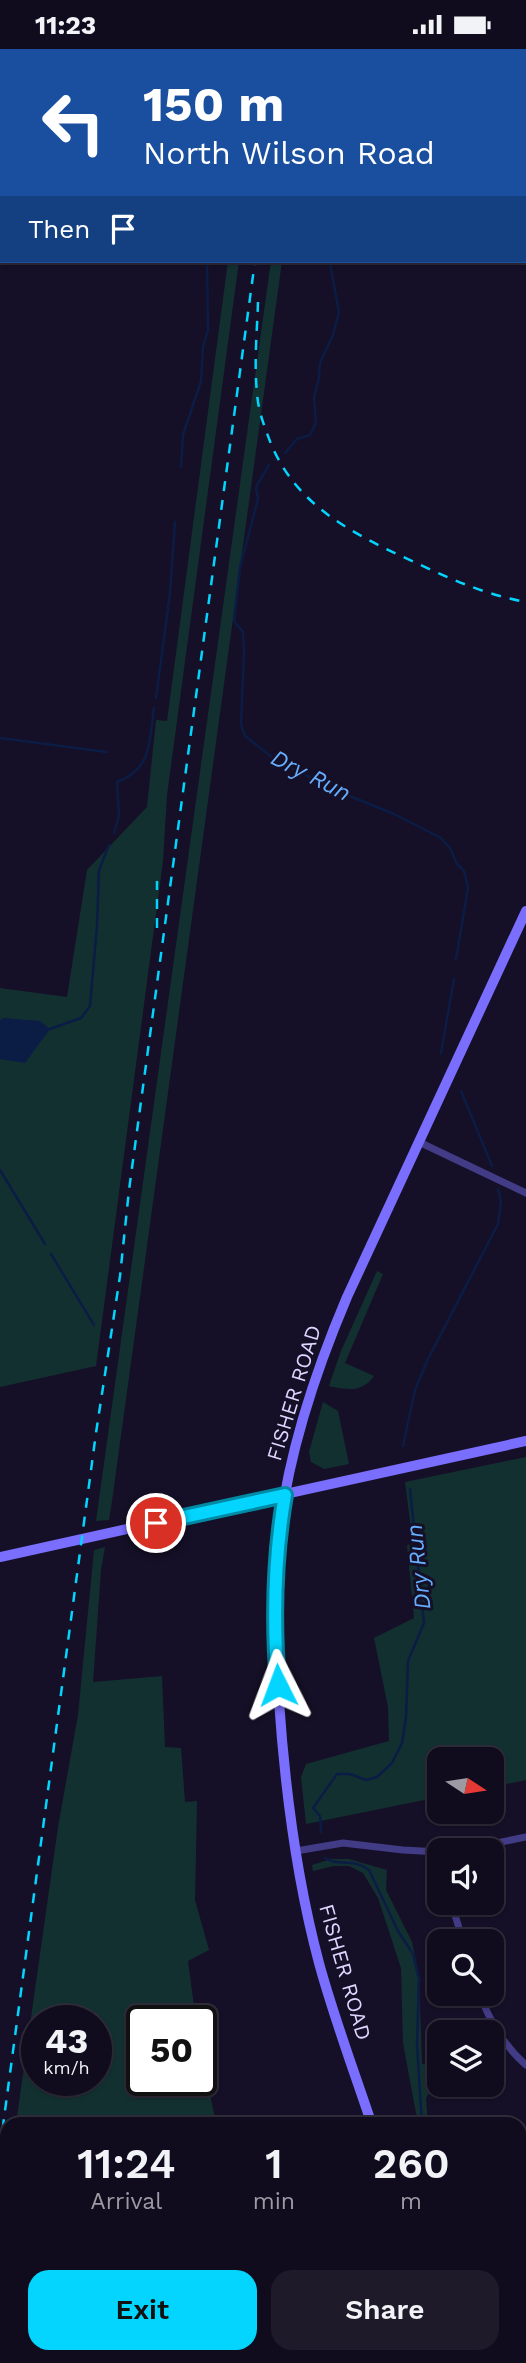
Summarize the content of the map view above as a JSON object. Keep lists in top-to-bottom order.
{
  "streets": {
    "main road": ["FISHER ROAD"]
  },
  "water": ["Dry Run"],
  "north": "right",
  "page": {
    "status": "11:23",
    "turn": ["150 m", "North Wilson Road"],
    "then": "Then",
    "speed": "43 km/h",
    "limit": "50",
    "eta": [
      "11:24",
      "Arrival",
      "1",
      "min",
      "260",
      "m"
    ],
    "buttons": ["Exit", "Share"]
  }
}
